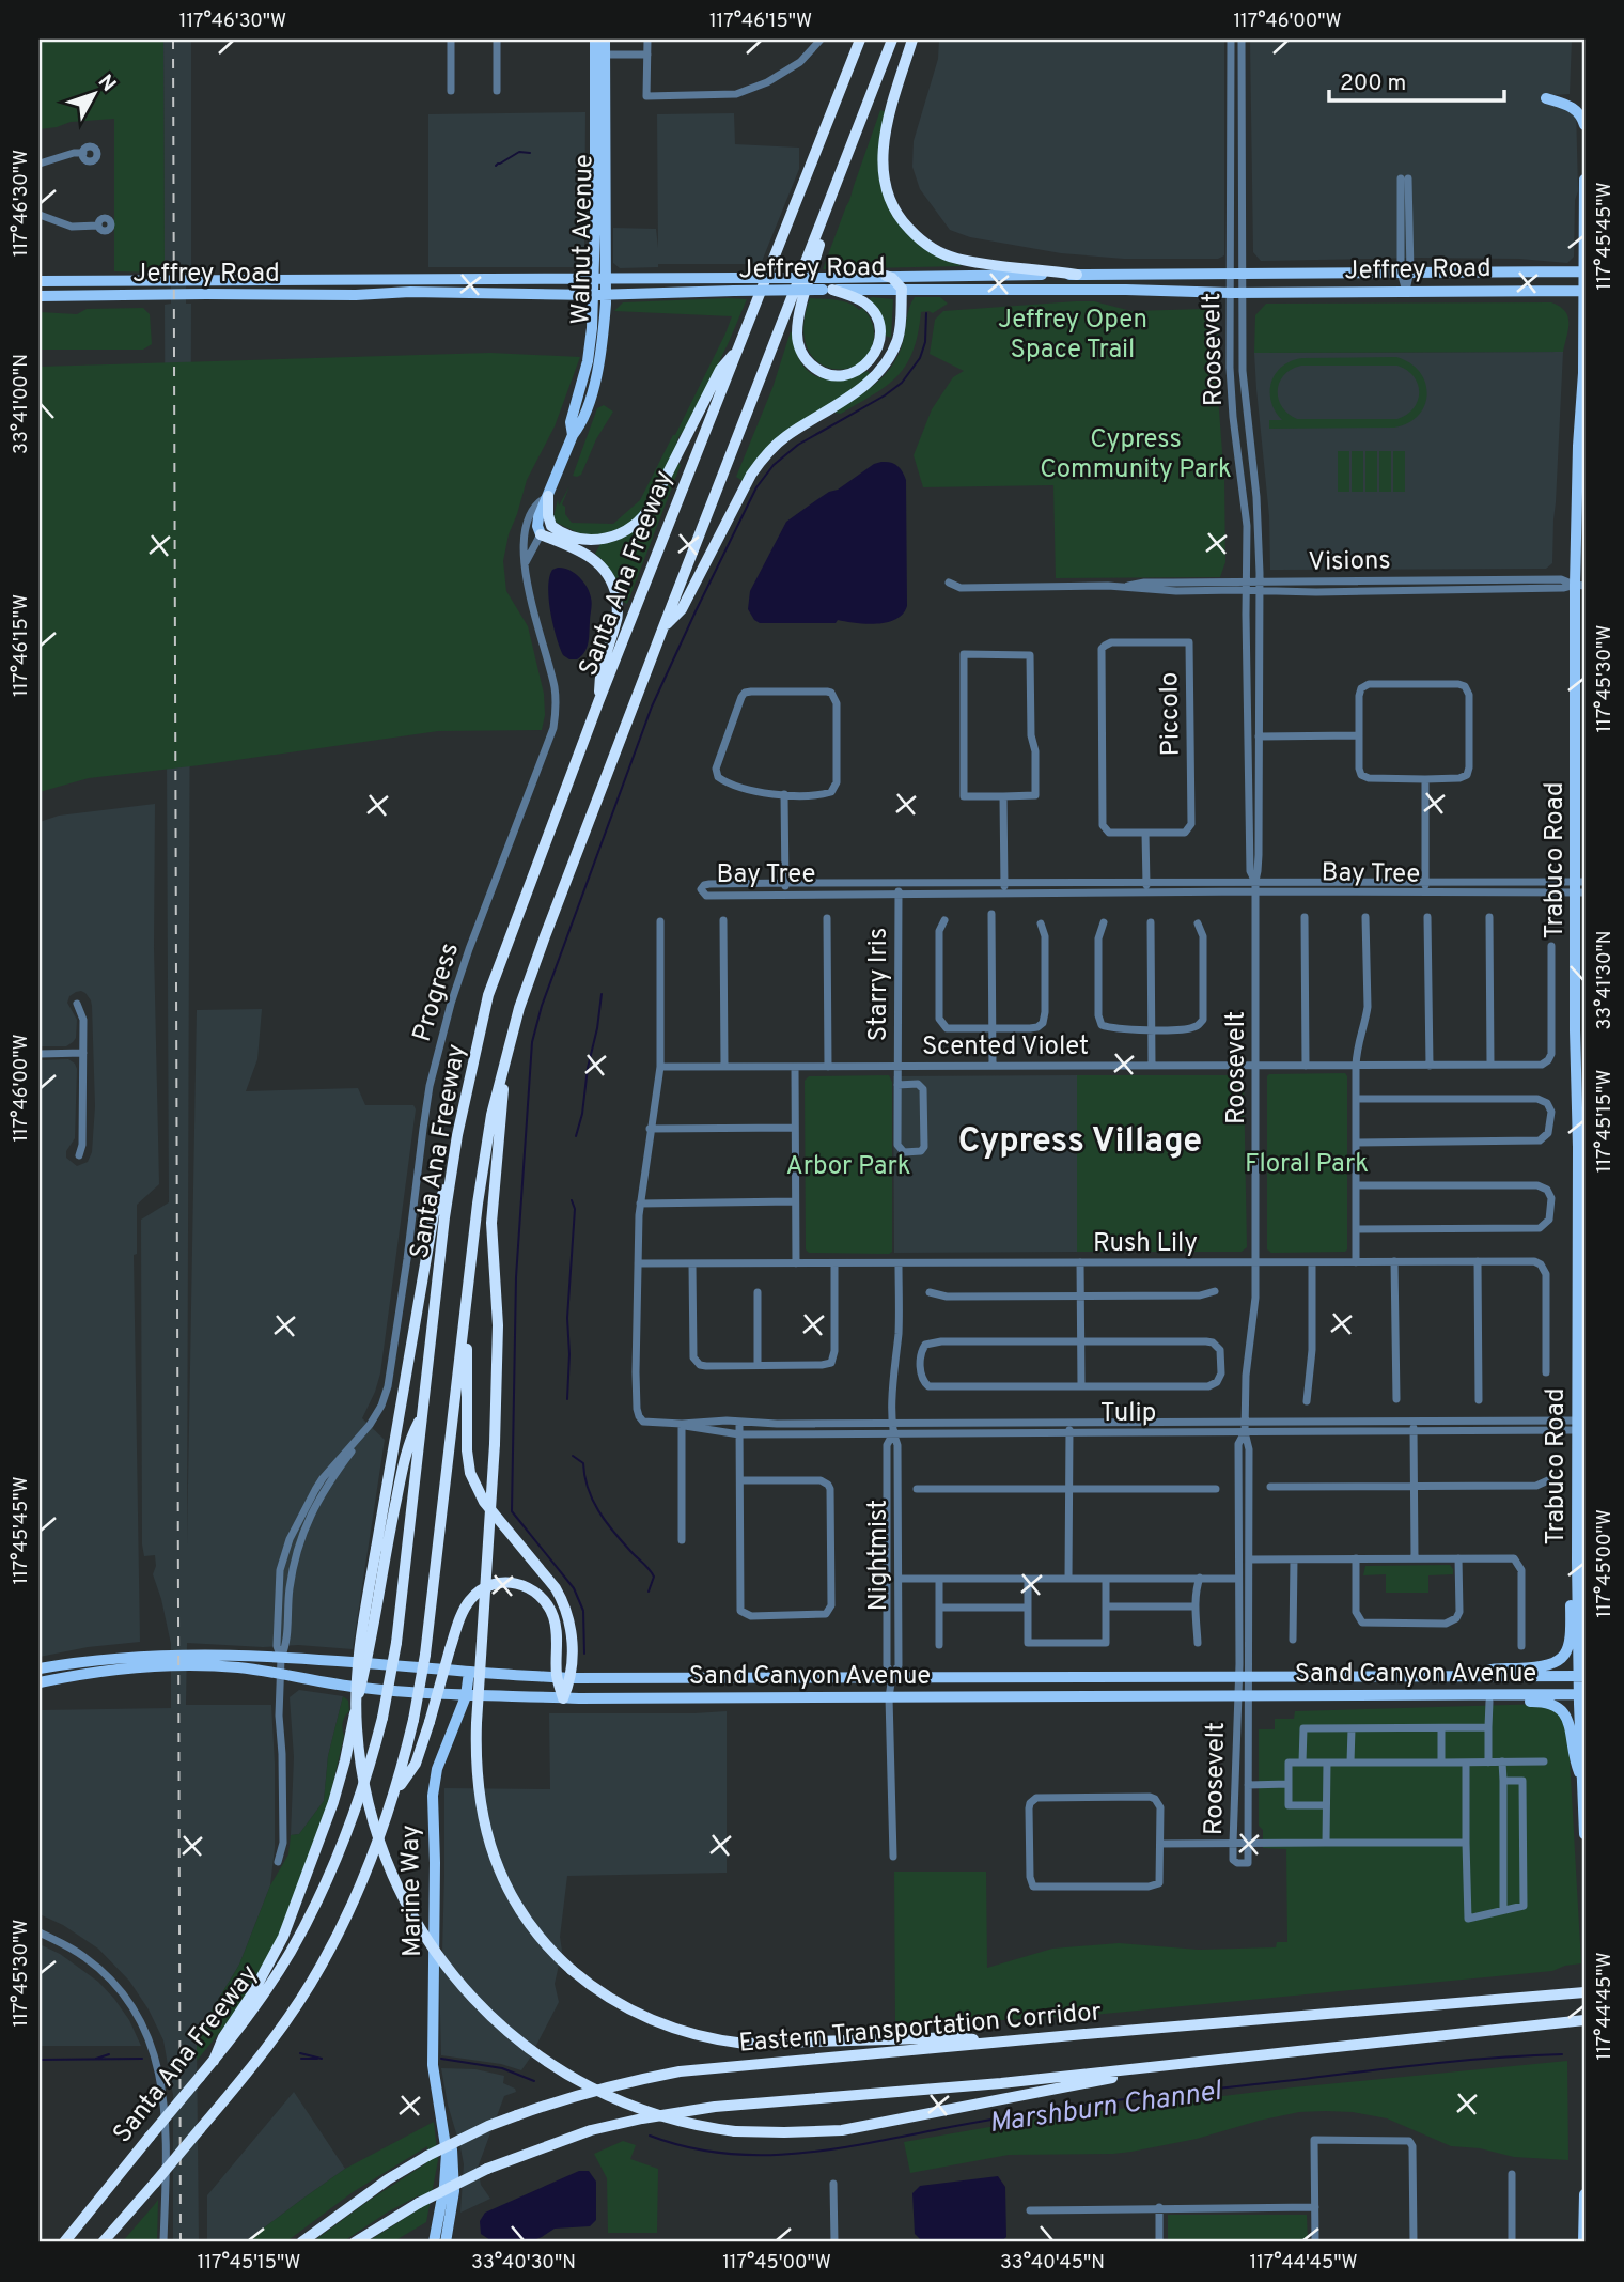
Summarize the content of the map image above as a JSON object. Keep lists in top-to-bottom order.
{
  "streets": {
    "highway": ["Santa Ana Freeway", "Eastern Transportation Corridor"],
    "main road": [
      "Walnut Avenue",
      "Jeffrey Road",
      "Trabuco Road",
      "Sand Canyon Avenue",
      "Marine Way"
    ],
    "street": [
      "Roosevelt",
      "Visions",
      "Piccolo",
      "Bay Tree",
      "Starry Iris",
      "Progress",
      "Scented Violet",
      "Rush Lily",
      "Tulip",
      "Nightmist"
    ]
  },
  "crossings": [
    ["Walnut Avenue", "Jeffrey Road"],
    ["Walnut Avenue", "Progress"],
    ["Jeffrey Road", "Roosevelt"],
    ["Jeffrey Road", "Trabuco Road"],
    ["Roosevelt", "Visions"],
    ["Roosevelt", "Bay Tree"],
    ["Roosevelt", "Scented Violet"],
    ["Roosevelt", "Rush Lily"],
    ["Roosevelt", "Tulip"],
    ["Roosevelt", "Sand Canyon Avenue"],
    ["Visions", "Trabuco Road"],
    ["Trabuco Road", "Bay Tree"],
    ["Trabuco Road", "Tulip"],
    ["Trabuco Road", "Sand Canyon Avenue"],
    ["Bay Tree", "Starry Iris"],
    ["Starry Iris", "Scented Violet"],
    ["Progress", "Sand Canyon Avenue"],
    ["Rush Lily", "Tulip"],
    ["Rush Lily", "Nightmist"],
    ["Tulip", "Nightmist"],
    ["Nightmist", "Sand Canyon Avenue"],
    ["Sand Canyon Avenue", "Marine Way"]
  ],
  "districts": ["Cypress Village"],
  "water": ["Marshburn Channel"],
  "parks": [
    "Jeffrey Open Space Trail",
    "Cypress Community Park",
    "Floral Park",
    "Arbor Park"
  ],
  "scale_bar": "200 m",
  "north": "top right",
  "coordinates": [
    "117°46'30\"W",
    "117°46'15\"W",
    "117°46'00\"W",
    "117°45'45\"W",
    "33°41'00\"N",
    "117°45'30\"W",
    "33°41'30\"N",
    "117°45'15\"W",
    "117°45'00\"W",
    "117°44'45\"W",
    "33°40'30\"N",
    "33°40'45\"N"
  ]
}
